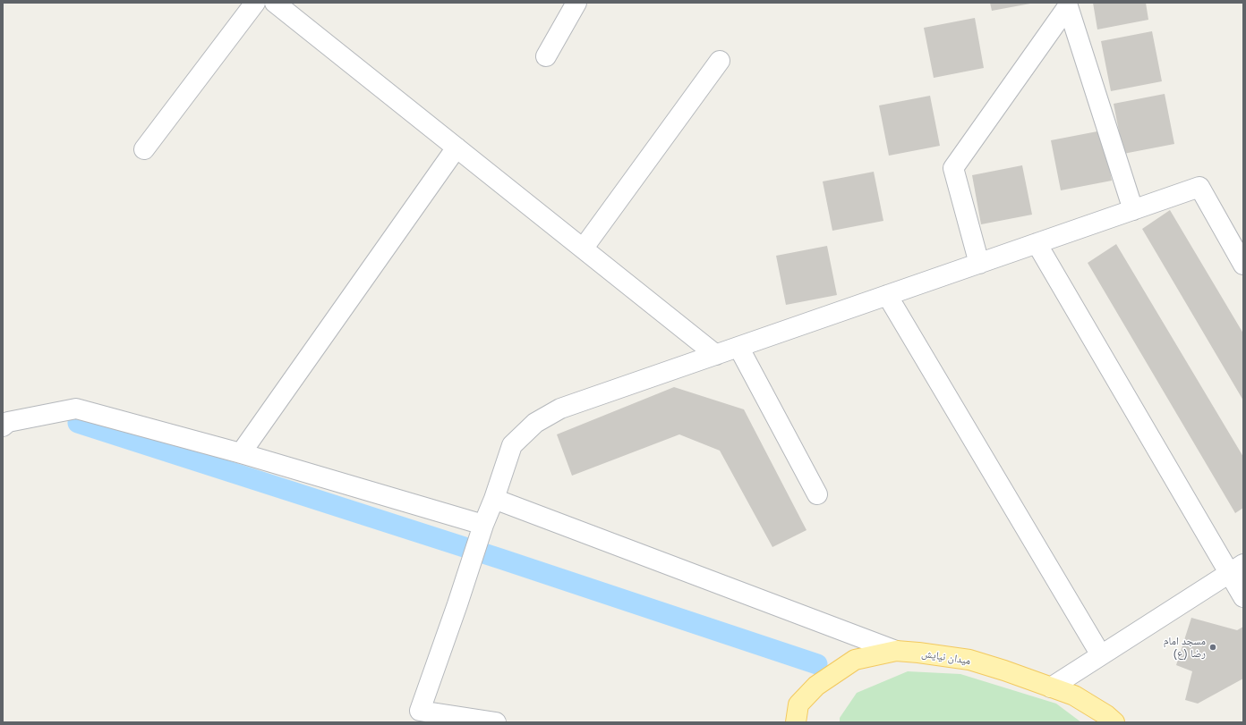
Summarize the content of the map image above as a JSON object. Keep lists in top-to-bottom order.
{
  "streets": {
    "main road": ["میدان نیایش"]
  },
  "places": ["مسجد امام رضا (ع)"]
}
